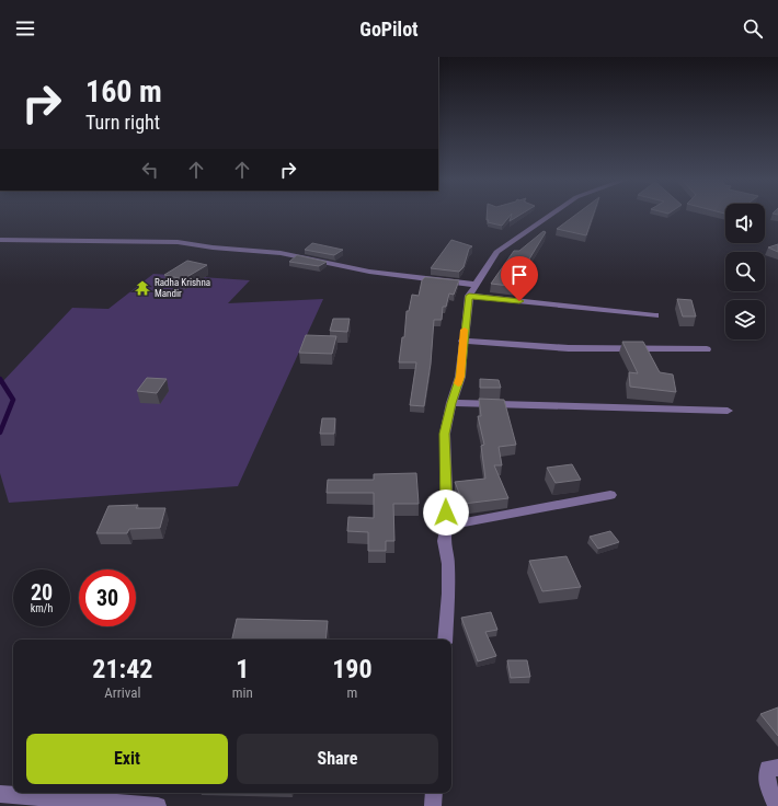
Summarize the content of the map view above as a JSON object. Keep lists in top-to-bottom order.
{
  "places": {
    "temple": ["Radha Krishna Mandir"]
  },
  "page": {
    "header": "GoPilot",
    "turn": ["160 m", "Turn right"],
    "speed": "20 km/h",
    "limit": "30",
    "eta": [
      "21:42",
      "Arrival",
      "1",
      "min",
      "190",
      "m"
    ],
    "buttons": ["Exit", "Share"]
  }
}
